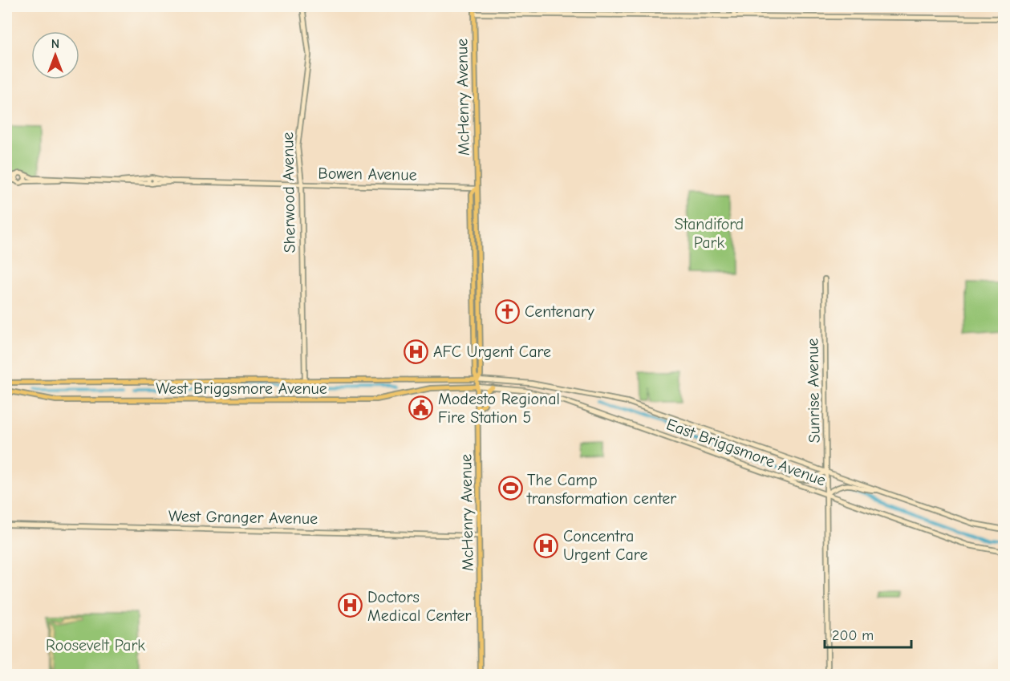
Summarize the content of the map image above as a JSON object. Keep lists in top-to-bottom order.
{
  "streets": {
    "main road": ["McHenry Avenue", "West Briggsmore Avenue"],
    "street": [
      "Bowen Avenue",
      "Sherwood Avenue",
      "Sunrise Avenue",
      "East Briggsmore Avenue",
      "West Granger Avenue"
    ]
  },
  "crossings": [
    ["McHenry Avenue", "Bowen Avenue"],
    ["McHenry Avenue", "West Briggsmore Avenue"],
    ["McHenry Avenue", "East Briggsmore Avenue"],
    ["McHenry Avenue", "West Granger Avenue"],
    ["Bowen Avenue", "Sherwood Avenue"],
    ["Sherwood Avenue", "West Briggsmore Avenue"],
    ["West Briggsmore Avenue", "East Briggsmore Avenue"],
    ["Sunrise Avenue", "East Briggsmore Avenue"]
  ],
  "parks": ["Standiford Park", "Roosevelt Park"],
  "places": {
    "church": ["Centenary"],
    "hospital": ["AFC Urgent Care", "Concentra Urgent Care", "Doctors Medical Center"],
    "public building": ["Modesto Regional Fire Station 5"],
    "sports": ["The Camp transformation center"]
  },
  "scale_bar": "200 m",
  "north": "top"
}
